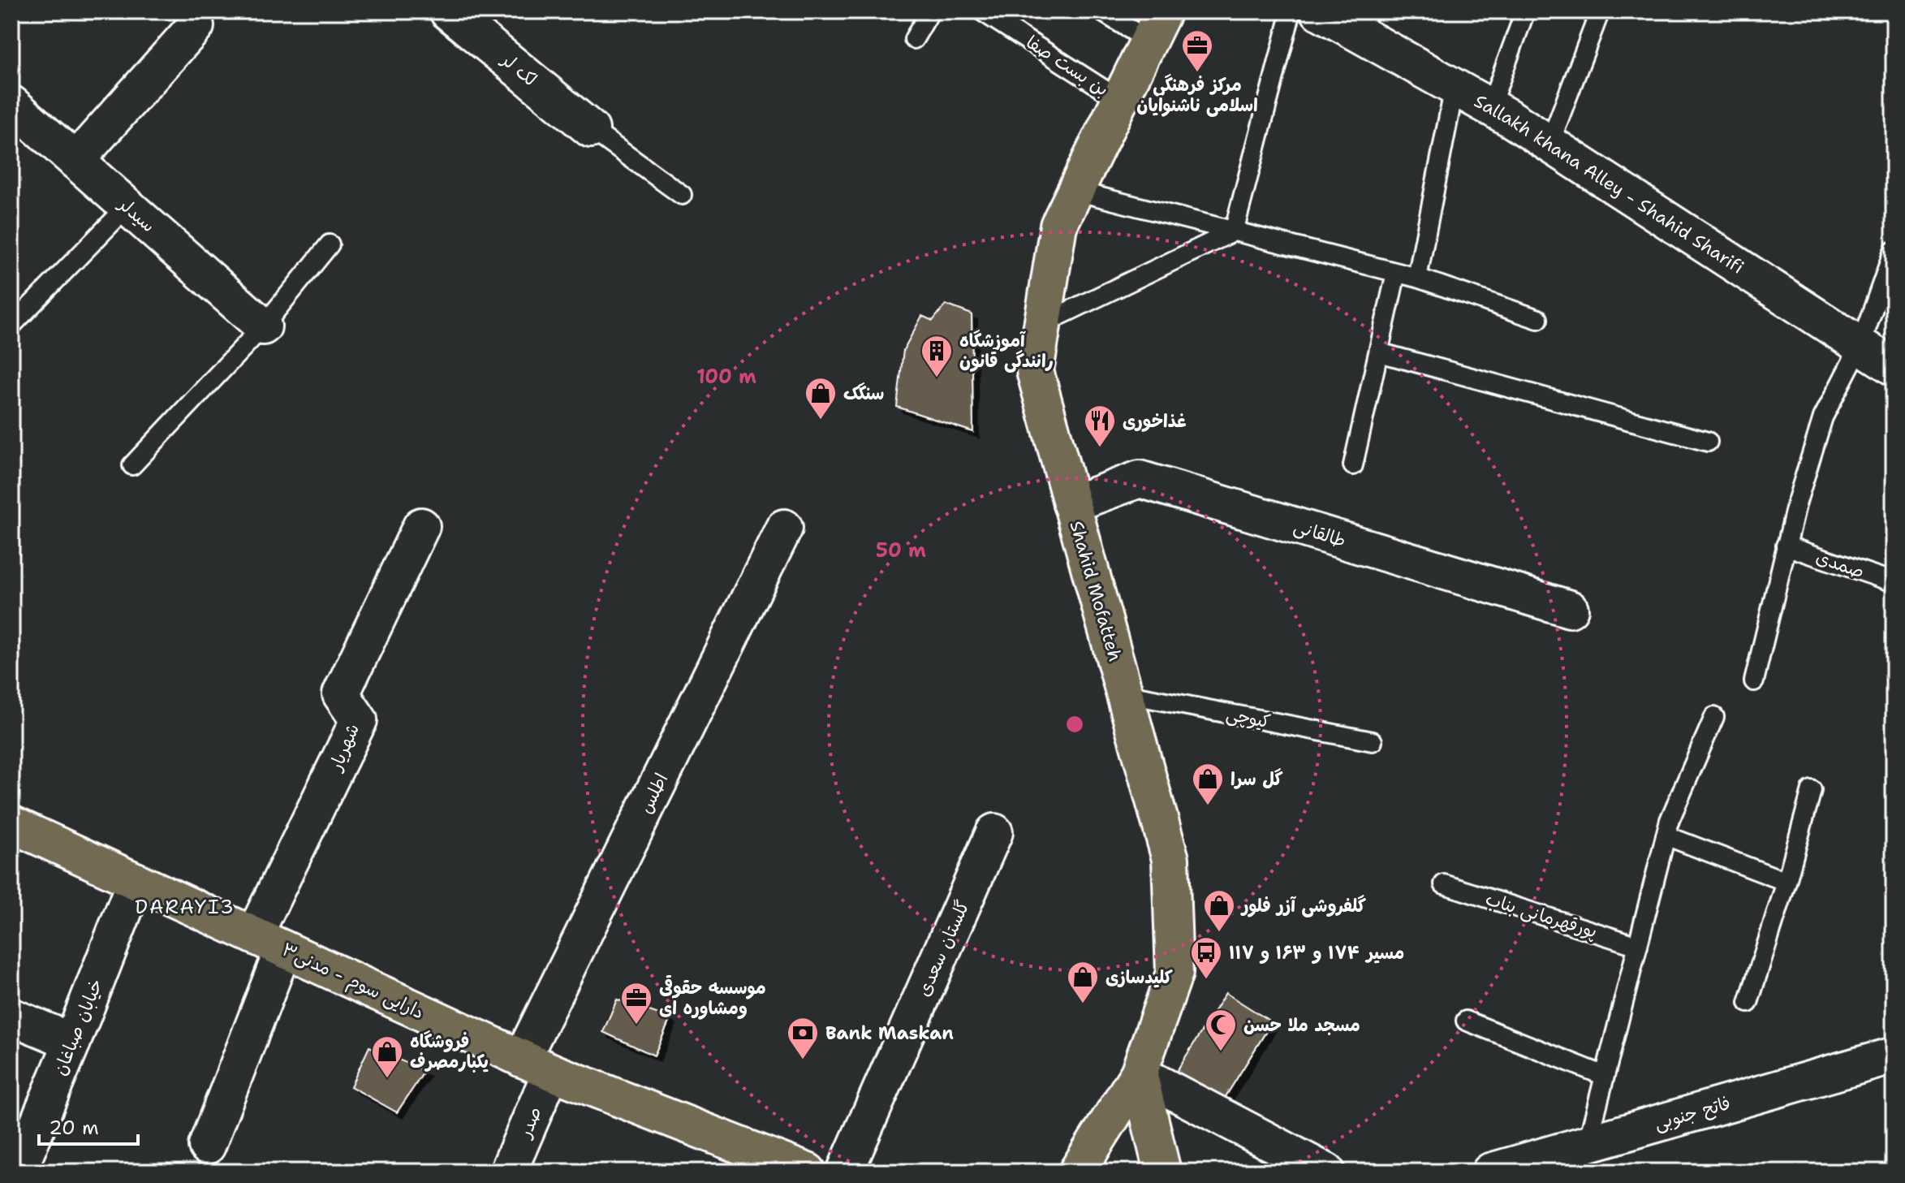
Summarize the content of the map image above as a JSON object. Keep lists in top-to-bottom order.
{
  "streets": {
    "main road": ["Shahid Mofatteh", "دارایی سوم - مدنی۳"],
    "street": [
      "لک لر",
      "Sallakh khana Alley - Shahid Sharifi",
      "سیدلر",
      "طالقانی",
      "شهریار",
      "اطلس",
      "گلستان سعدی",
      "خیابان صباغان",
      "فاتح جنوبی",
      "صدر"
    ],
    "lane": [
      "بن بست صفا",
      "صمدی",
      "کیوچی",
      "پورقهرمانی بناب"
    ]
  },
  "crossings": [
    ["بن بست صفا", "Shahid Mofatteh"],
    ["طالقانی", "Shahid Mofatteh"],
    ["Shahid Mofatteh", "کیوچی"],
    ["شهریار", "دارایی سوم - مدنی۳"],
    ["اطلس", "دارایی سوم - مدنی۳"],
    ["اطلس", "صدر"],
    ["دارایی سوم - مدنی۳", "خیابان صباغان"],
    ["دارایی سوم - مدنی۳", "صدر"]
  ],
  "districts": ["DARAYI3"],
  "places": {
    "office": ["مرکز فرهنگی اسلامی ناشنوایان", "موسسه حقوقی ومشاوره ای"],
    "building": ["آموزشگاه رانندگی قانون"],
    "shop": [
      "سنگک",
      "گل سرا",
      "گلفروشی آزر فلور",
      "کلیدسازی",
      "فروشگاه یکبارمصرف"
    ],
    "restaurant": ["غذاخوری"],
    "bus stop": ["مسیر ۱۷۴ و ۱۶۳ و ۱۱۷"],
    "mosque": ["مسجد ملا حسن"],
    "bank": ["Bank Maskan"]
  },
  "scale_bar": "20 m",
  "rings": ["100 m", "50 m"]
}
